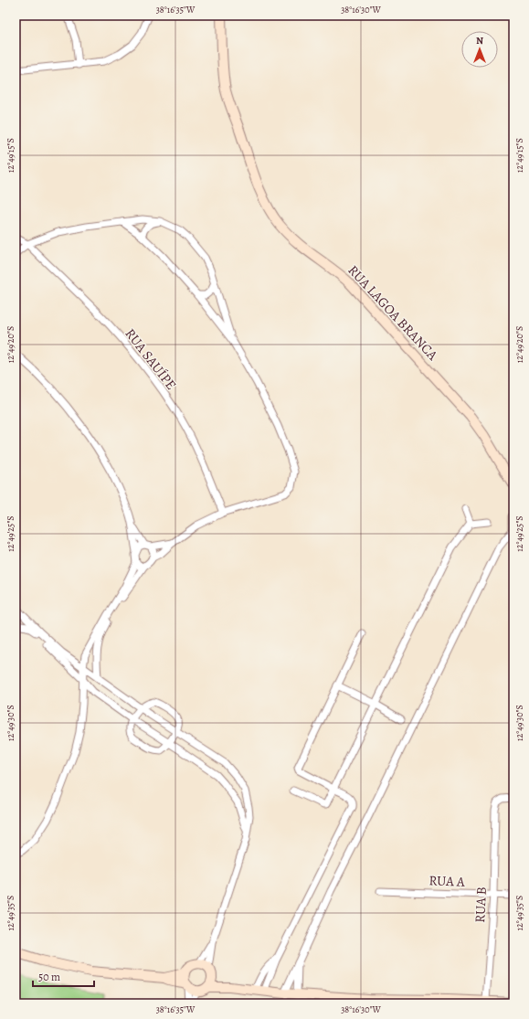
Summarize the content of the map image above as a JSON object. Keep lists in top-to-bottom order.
{
  "streets": {
    "street": [
      "RUA LAGOA BRANCA",
      "RUA SAUÍPE",
      "RUA A",
      "RUA B"
    ]
  },
  "crossings": [
    ["RUA A", "RUA B"]
  ],
  "scale_bar": "50 m",
  "north": "top",
  "coordinates": [
    "38°16'35\"W",
    "38°16'30\"W",
    "12°49'15\"S",
    "12°49'20\"S",
    "12°49'25\"S",
    "12°49'30\"S",
    "12°49'35\"S"
  ]
}
